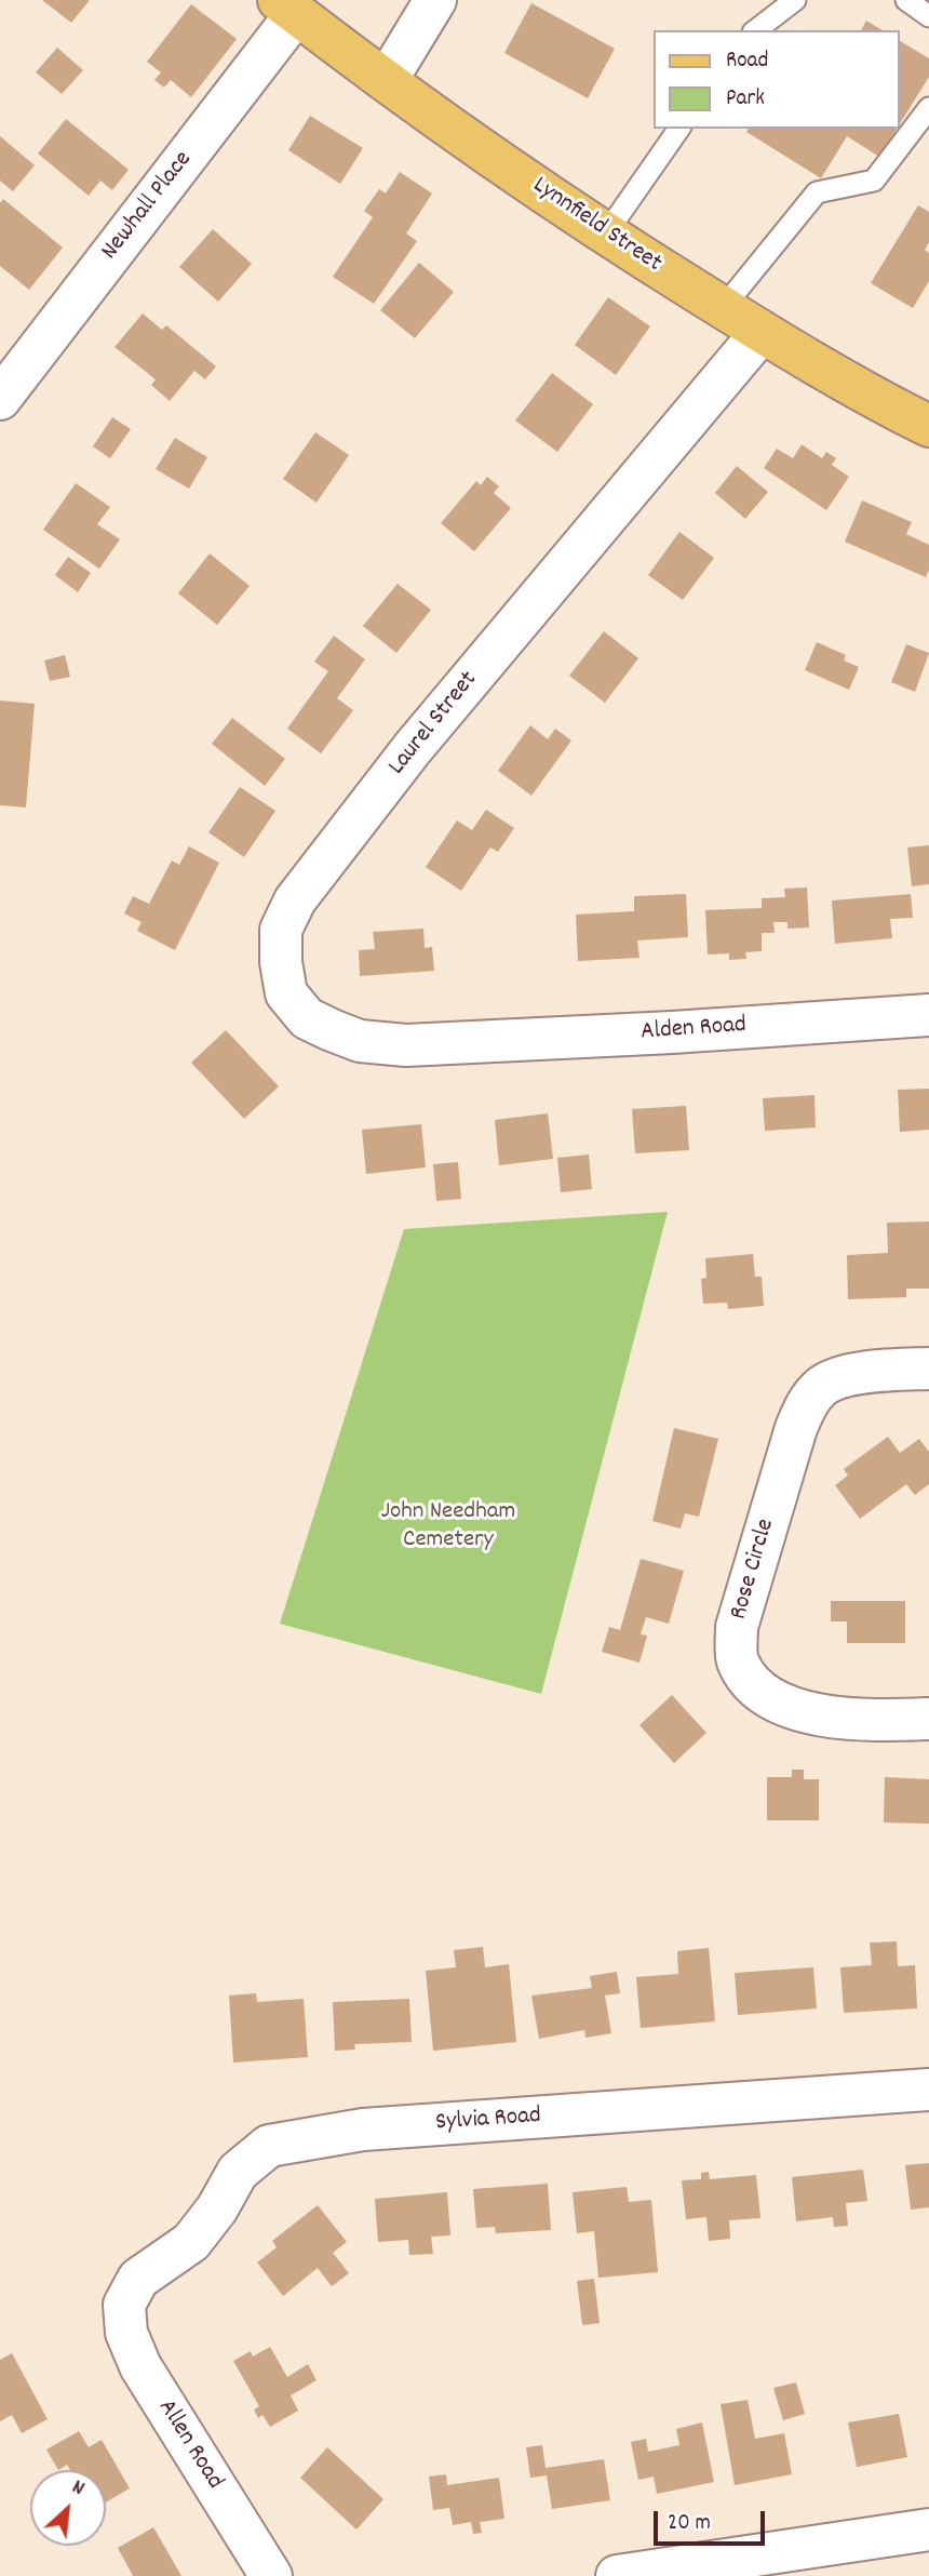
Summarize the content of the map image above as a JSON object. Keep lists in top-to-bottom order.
{
  "streets": {
    "main road": ["Lynnfield Street"],
    "street": [
      "Newhall Place",
      "Laurel Street",
      "Alden Road",
      "Rose Circle",
      "Sylvia Road",
      "Allen Road"
    ]
  },
  "crossings": [
    ["Newhall Place", "Lynnfield Street"],
    ["Lynnfield Street", "Laurel Street"],
    ["Laurel Street", "Alden Road"],
    ["Sylvia Road", "Allen Road"]
  ],
  "parks": ["John Needham Cemetery"],
  "legend": ["Road", "Park"],
  "scale_bar": "20 m",
  "north": "top right"
}
